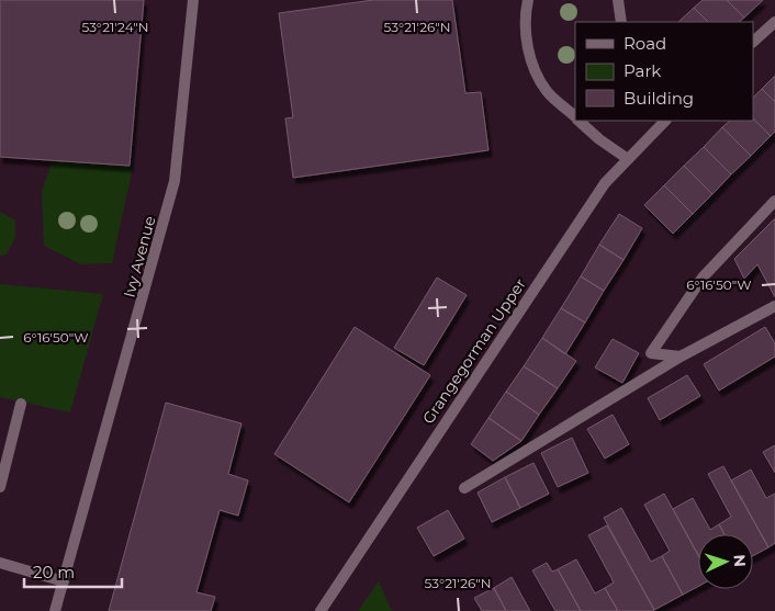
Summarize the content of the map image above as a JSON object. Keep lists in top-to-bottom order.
{
  "streets": {
    "street": ["Ivy Avenue", "Grangegorman Upper"]
  },
  "legend": ["Road", "Park", "Building"],
  "scale_bar": "20 m",
  "north": "right",
  "coordinates": ["53°21'24\"N", "53°21'26\"N", "6°16'50\"W"]
}
